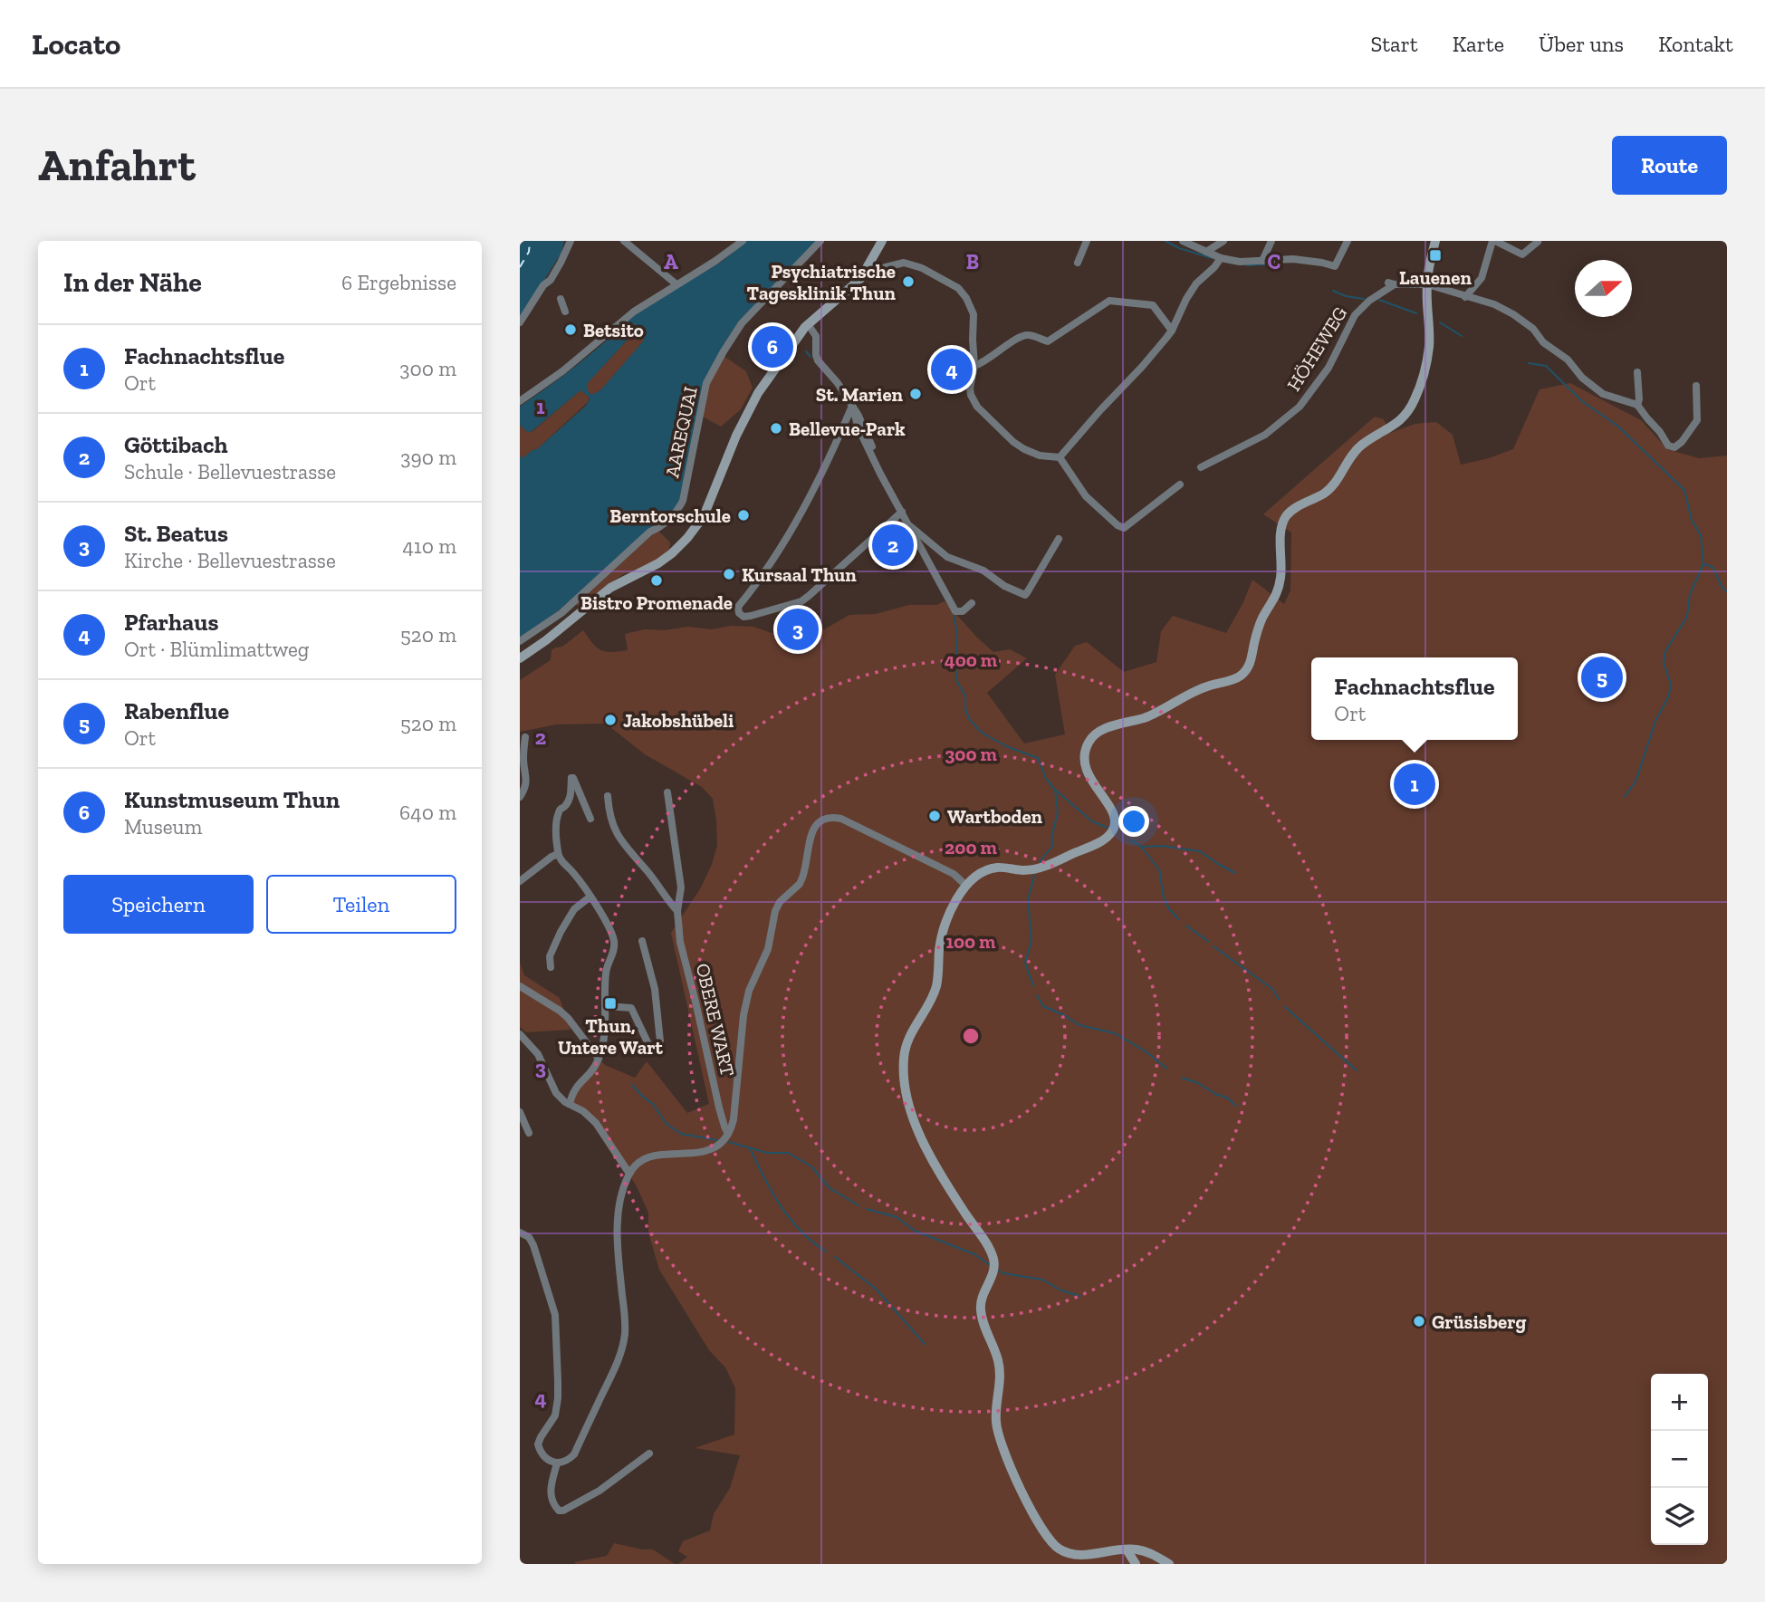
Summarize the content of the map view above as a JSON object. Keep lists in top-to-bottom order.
{
  "streets": {
    "street": ["HÖHEWEG", "AAREQUAI", "OBERE WART"]
  },
  "places": {
    "transit": ["Lauenen", "Thun, Untere Wart"],
    "other": [
      "Psychiatrische Tagesklinik Thun",
      "Betsito",
      "St. Marien",
      "Bellevue-Park",
      "Berntorschule",
      "Kursaal Thun",
      "Bistro Promenade",
      "Jakobshübeli",
      "Wartboden",
      "Grüsisberg"
    ]
  },
  "north": "right",
  "page": {
    "header": "Locato",
    "nav": [
      "Start",
      "Karte",
      "Über uns",
      "Kontakt"
    ],
    "buttons": [
      "Route",
      ["Speichern", "Teilen"]
    ],
    "title": "Anfahrt",
    "heading": ["In der Nähe", "6 Ergebnisse"],
    "pins": [
      "6",
      "4",
      "2",
      "3",
      "5",
      "1"
    ],
    "list": [
      {
        "mark": "1",
        "name": "Fachnachtsflue",
        "note": "Ort",
        "value": "300 m"
      },
      {
        "mark": "2",
        "name": "Göttibach",
        "note": "Schule · Bellevuestrasse",
        "value": "390 m"
      },
      {
        "mark": "3",
        "name": "St. Beatus",
        "note": "Kirche · Bellevuestrasse",
        "value": "410 m"
      },
      {
        "mark": "4",
        "name": "Pfarhaus",
        "note": "Ort · Blümlimattweg",
        "value": "520 m"
      },
      {
        "mark": "5",
        "name": "Rabenflue",
        "note": "Ort",
        "value": "520 m"
      },
      {
        "mark": "6",
        "name": "Kunstmuseum Thun",
        "note": "Museum",
        "value": "640 m"
      }
    ],
    "popup": ["Fachnachtsflue", "Ort"],
    "map_buttons": ["+", "−"]
  },
  "grid": {
    "columns": ["A", "B", "C"],
    "rows": [
      "1",
      "2",
      "3",
      "4"
    ]
  },
  "rings": [
    "400 m",
    "300 m",
    "200 m",
    "100 m"
  ]
}
